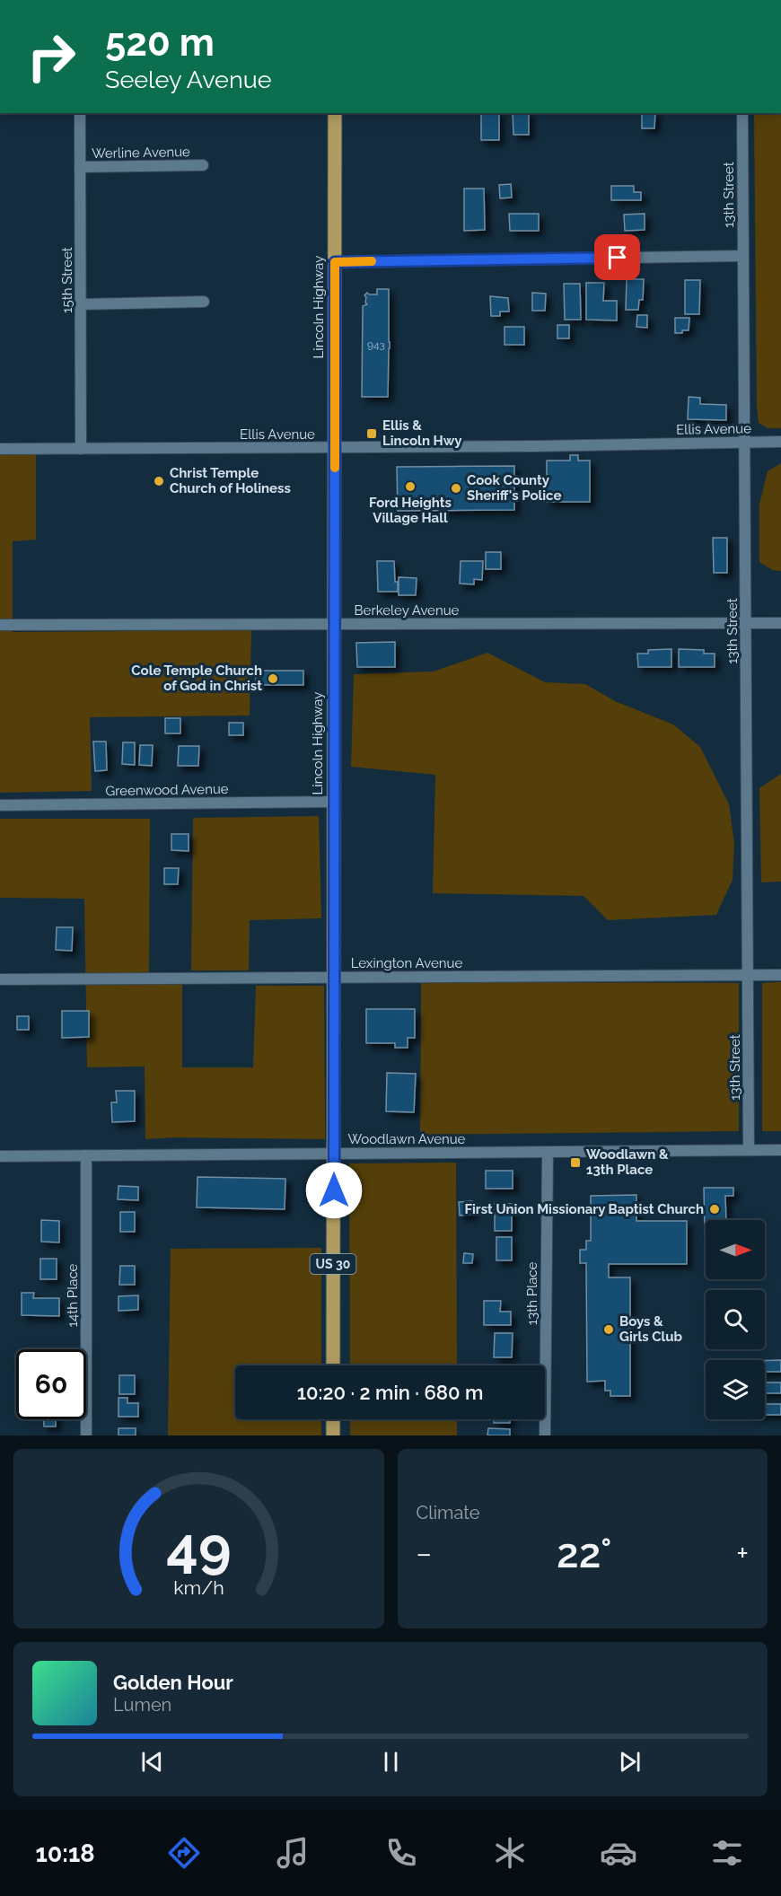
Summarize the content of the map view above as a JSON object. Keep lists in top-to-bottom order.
{
  "streets": {
    "main road": ["Lincoln Highway", "US 30"],
    "street": [
      "Werline Avenue",
      "13th Street",
      "15th Street",
      "Ellis Avenue",
      "Berkeley Avenue",
      "Greenwood Avenue",
      "Lexington Avenue",
      "Woodlawn Avenue",
      "13th Place",
      "14th Place"
    ]
  },
  "crossings": [
    ["Werline Avenue", "15th Street"],
    ["13th Street", "Ellis Avenue"],
    ["13th Street", "Berkeley Avenue"],
    ["13th Street", "Lexington Avenue"],
    ["13th Street", "Woodlawn Avenue"],
    ["15th Street", "Ellis Avenue"],
    ["Lincoln Highway", "Ellis Avenue"],
    ["Lincoln Highway", "Berkeley Avenue"],
    ["Lincoln Highway", "Greenwood Avenue"],
    ["Lincoln Highway", "Lexington Avenue"],
    ["Lincoln Highway", "Woodlawn Avenue"],
    ["Woodlawn Avenue", "13th Place"],
    ["Woodlawn Avenue", "14th Place"]
  ],
  "places": {
    "transit": ["Ellis & Lincoln Hwy", "Woodlawn & 13th Place"],
    "other": [
      "Christ Temple Church of Holiness",
      "Ford Heights Village Hall",
      "Cook County Sheriff's Police",
      "Cole Temple Church of God in Christ",
      "First Union Missionary Baptist Church",
      "Boys & Girls Club"
    ]
  },
  "house_numbers": ["943"],
  "north": "right",
  "page": {
    "turn": ["520 m", "Seeley Avenue"],
    "limit": "60",
    "trip": "10:20 · 2 min · 680 m",
    "tile": "Climate",
    "heat": ["−", "22°", "+"],
    "song": ["Golden Hour", "Lumen"],
    "tabs": "10:18",
    "gauge": ["49", "km/h"]
  }
}
